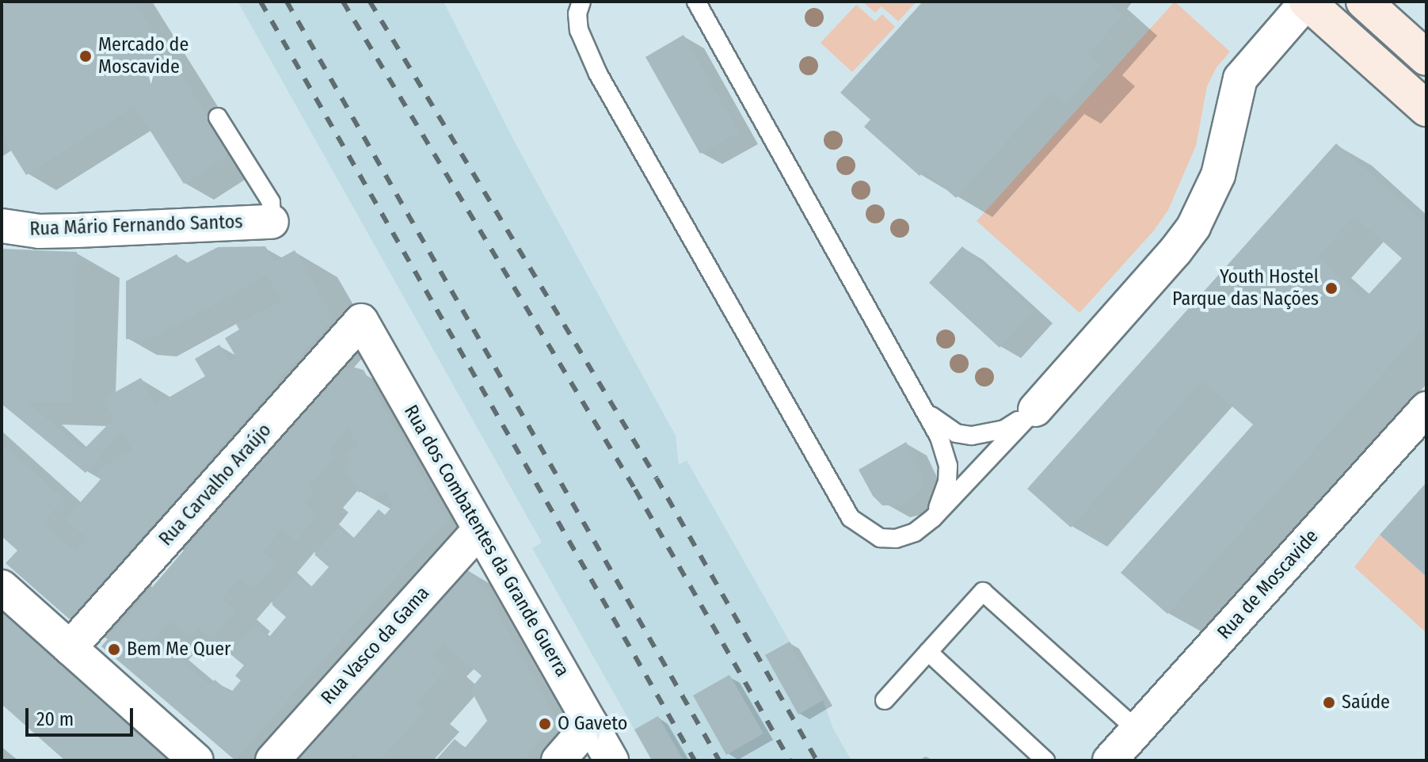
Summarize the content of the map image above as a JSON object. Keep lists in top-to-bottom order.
{
  "streets": {
    "street": [
      "Rua Mário Fernando Santos",
      "Rua Carvalho Araújo",
      "Rua dos Combatentes da Grande Guerra",
      "Rua de Moscavide",
      "Rua Vasco da Gama"
    ]
  },
  "crossings": [
    ["Rua Carvalho Araújo", "Rua dos Combatentes da Grande Guerra"],
    ["Rua dos Combatentes da Grande Guerra", "Rua Vasco da Gama"]
  ],
  "places": [
    "Mercado de Moscavide",
    "Youth Hostel Parque das Nações",
    "Bem Me Quer",
    "Saúde",
    "O Gaveto"
  ],
  "scale_bar": "20 m"
}
